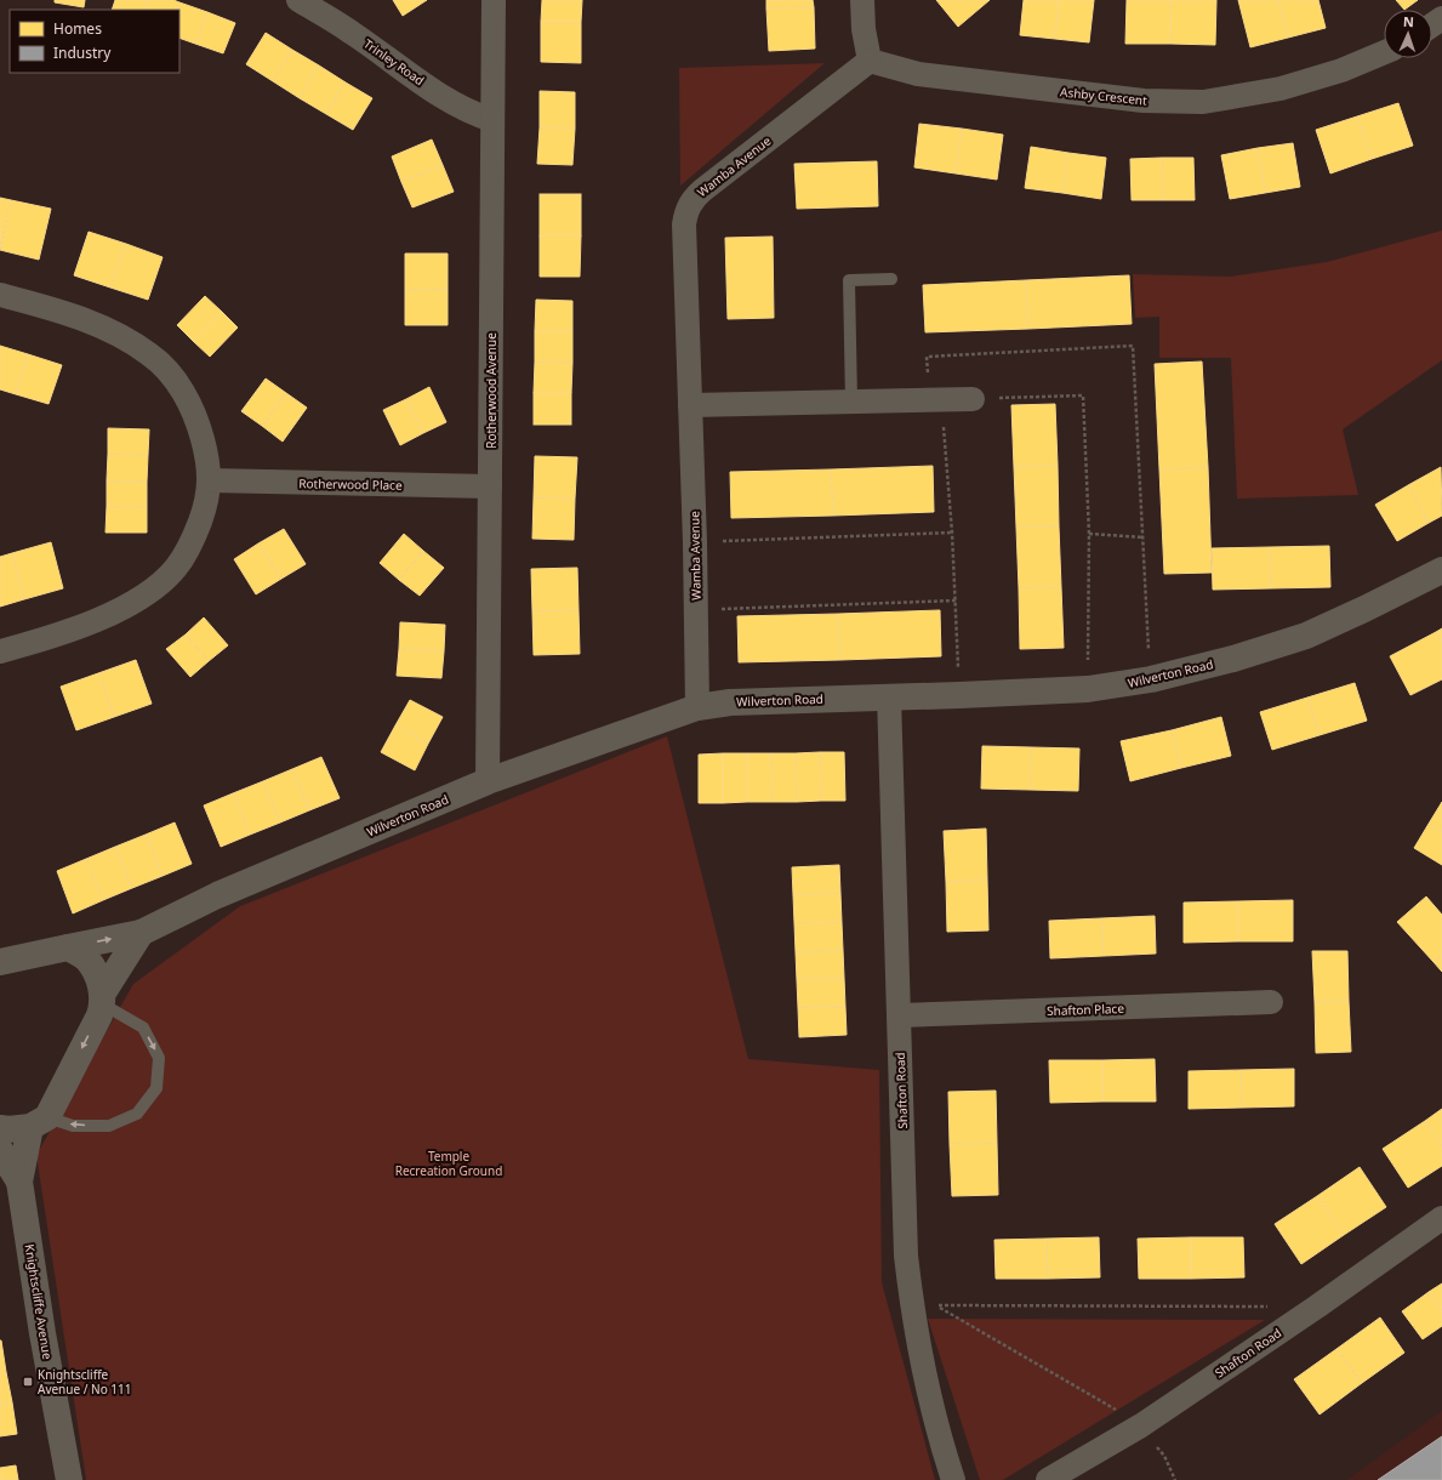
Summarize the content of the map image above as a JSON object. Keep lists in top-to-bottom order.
{
  "streets": {
    "street": [
      "Trinley Road",
      "Ashby Crescent",
      "Wamba Avenue",
      "Rotherwood Avenue",
      "Rotherwood Place",
      "Wilverton Road",
      "Shafton Place",
      "Shafton Road",
      "Knightscliffe Avenue"
    ]
  },
  "crossings": [
    ["Trinley Road", "Rotherwood Avenue"],
    ["Ashby Crescent", "Wamba Avenue"],
    ["Wamba Avenue", "Wilverton Road"],
    ["Rotherwood Avenue", "Rotherwood Place"],
    ["Rotherwood Avenue", "Wilverton Road"],
    ["Wilverton Road", "Shafton Road"],
    ["Shafton Place", "Shafton Road"]
  ],
  "parks": ["Temple Recreation Ground"],
  "places": {
    "transit": ["Knightscliffe Avenue / No 111"]
  },
  "legend": ["Homes", "Industry"],
  "north": "top"
}
